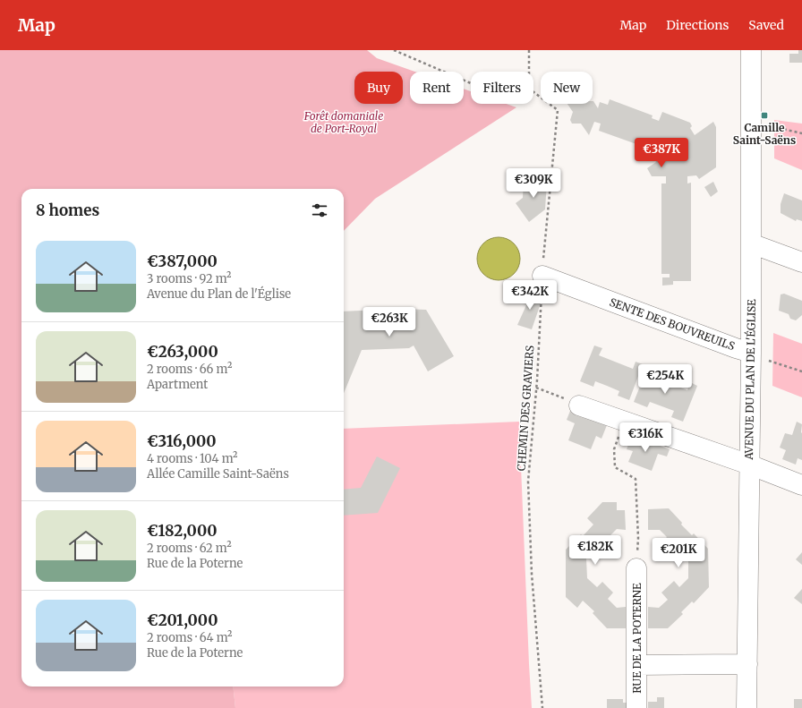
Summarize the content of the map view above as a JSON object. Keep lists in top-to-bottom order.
{
  "streets": {
    "street": ["SENTE DES BOUVREUILS", "AVENUE DU PLAN DE L'ÉGLISE", "RUE DE LA POTERNE"],
    "path": ["CHEMIN DES GRAVIERS"]
  },
  "crossings": [
    ["SENTE DES BOUVREUILS", "AVENUE DU PLAN DE L'ÉGLISE"],
    ["SENTE DES BOUVREUILS", "CHEMIN DES GRAVIERS"]
  ],
  "parks": ["Forêt domaniale de Port-Royal"],
  "places": {
    "transit": ["Camille Saint-Saëns"]
  },
  "page": {
    "header": "Map",
    "nav": ["Map", "Directions", "Saved"],
    "chip": [
      "Buy",
      "Rent",
      "Filters",
      "New"
    ],
    "price": [
      "€387K",
      "€309K",
      "€342K",
      "€263K",
      "€254K",
      "€316K",
      "€182K",
      "€201K"
    ],
    "heading": "8 homes",
    "list": [
      {
        "name": "€387,000",
        "note": "3 rooms · 92 m² · Avenue du Plan de l'Église"
      },
      {
        "name": "€263,000",
        "note": "2 rooms · 66 m² · Apartment"
      },
      {
        "name": "€316,000",
        "note": "4 rooms · 104 m² · Allée Camille Saint-Saëns"
      },
      {
        "name": "€182,000",
        "note": "2 rooms · 62 m² · Rue de la Poterne"
      },
      {
        "name": "€201,000",
        "note": "2 rooms · 64 m² · Rue de la Poterne"
      }
    ]
  }
}
